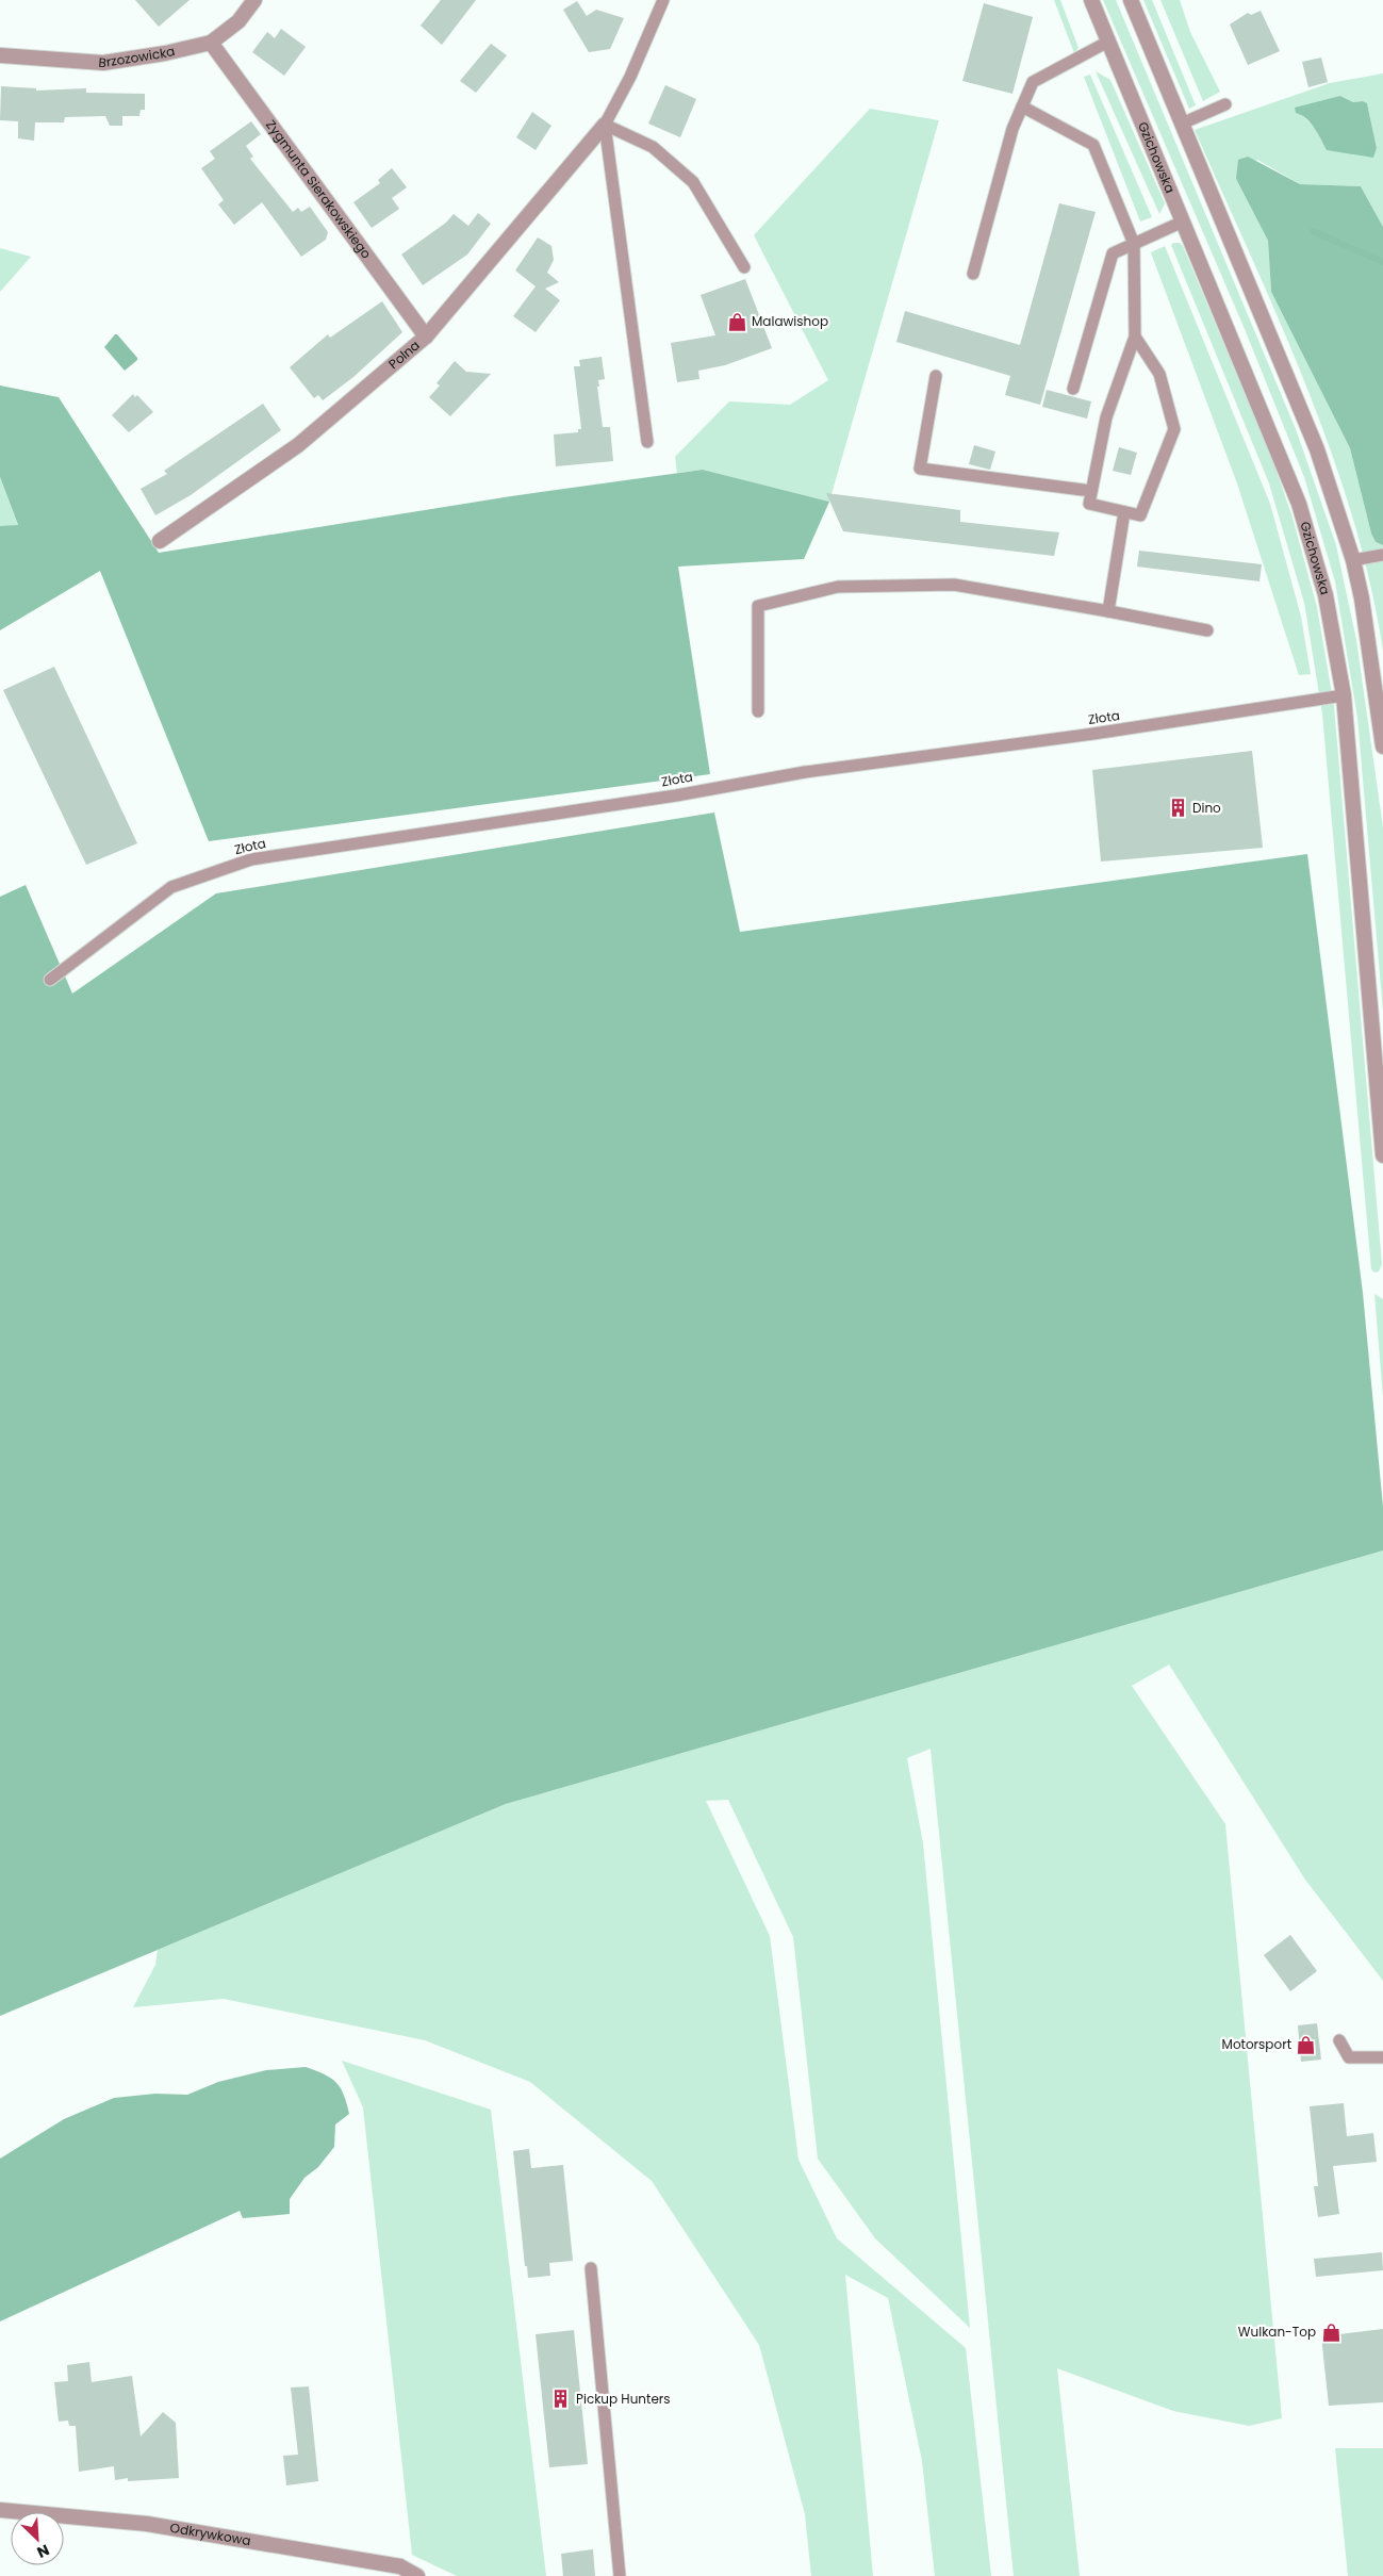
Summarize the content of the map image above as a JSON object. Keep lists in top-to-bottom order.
{
  "streets": {
    "street": [
      "Brzozowicka",
      "Gzichowska",
      "Zygmunta Sierakowskiego",
      "Polna",
      "Odkrywkowa"
    ],
    "lane": ["Złota"]
  },
  "crossings": [
    ["Brzozowicka", "Zygmunta Sierakowskiego"],
    ["Gzichowska", "Złota"],
    ["Zygmunta Sierakowskiego", "Polna"]
  ],
  "places": {
    "shop": ["Malawishop", "Motorsport", "Wulkan-Top"],
    "building": ["Dino", "Pickup Hunters"]
  },
  "north": "bottom right"
}
